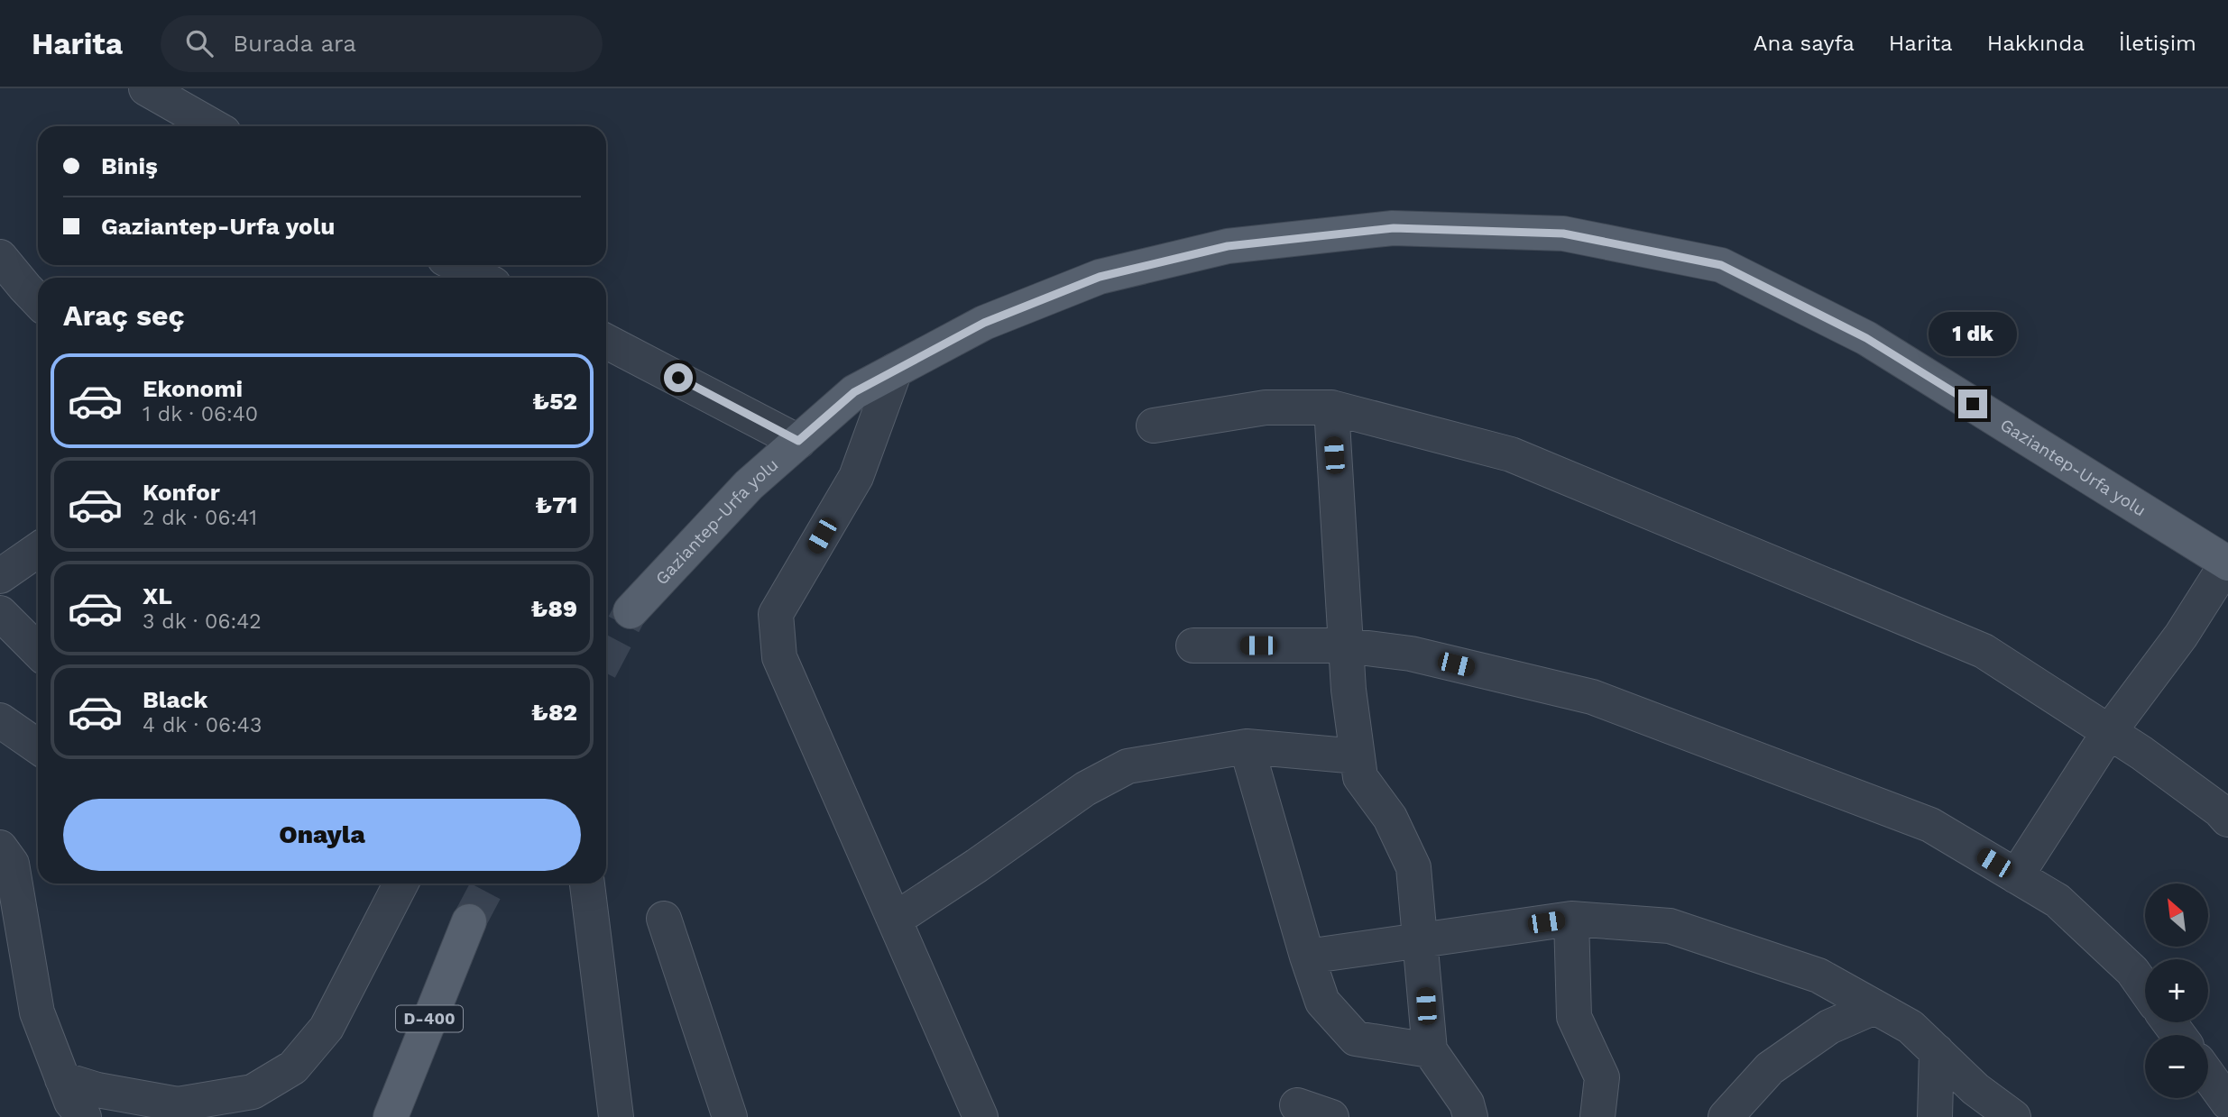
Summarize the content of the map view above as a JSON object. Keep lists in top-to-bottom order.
{
  "streets": {
    "main road": ["Gaziantep-Urfa yolu", "D-400"]
  },
  "north": "top left",
  "page": {
    "header": "Harita",
    "search": "Burada ara",
    "nav": [
      "Ana sayfa",
      "Harita",
      "Hakkında",
      "İletişim"
    ],
    "banner": ["Biniş", "Gaziantep-Urfa yolu"],
    "heading": "Araç seç",
    "bubble": "1 dk",
    "list": [
      {
        "name": "Ekonomi",
        "note": "1 dk · 06:40",
        "value": "₺52"
      },
      {
        "name": "Konfor",
        "note": "2 dk · 06:41",
        "value": "₺71"
      },
      {
        "name": "XL",
        "note": "3 dk · 06:42",
        "value": "₺89"
      },
      {
        "name": "Black",
        "note": "4 dk · 06:43",
        "value": "₺82"
      }
    ],
    "buttons": "Onayla",
    "map_buttons": ["+", "−"]
  }
}
